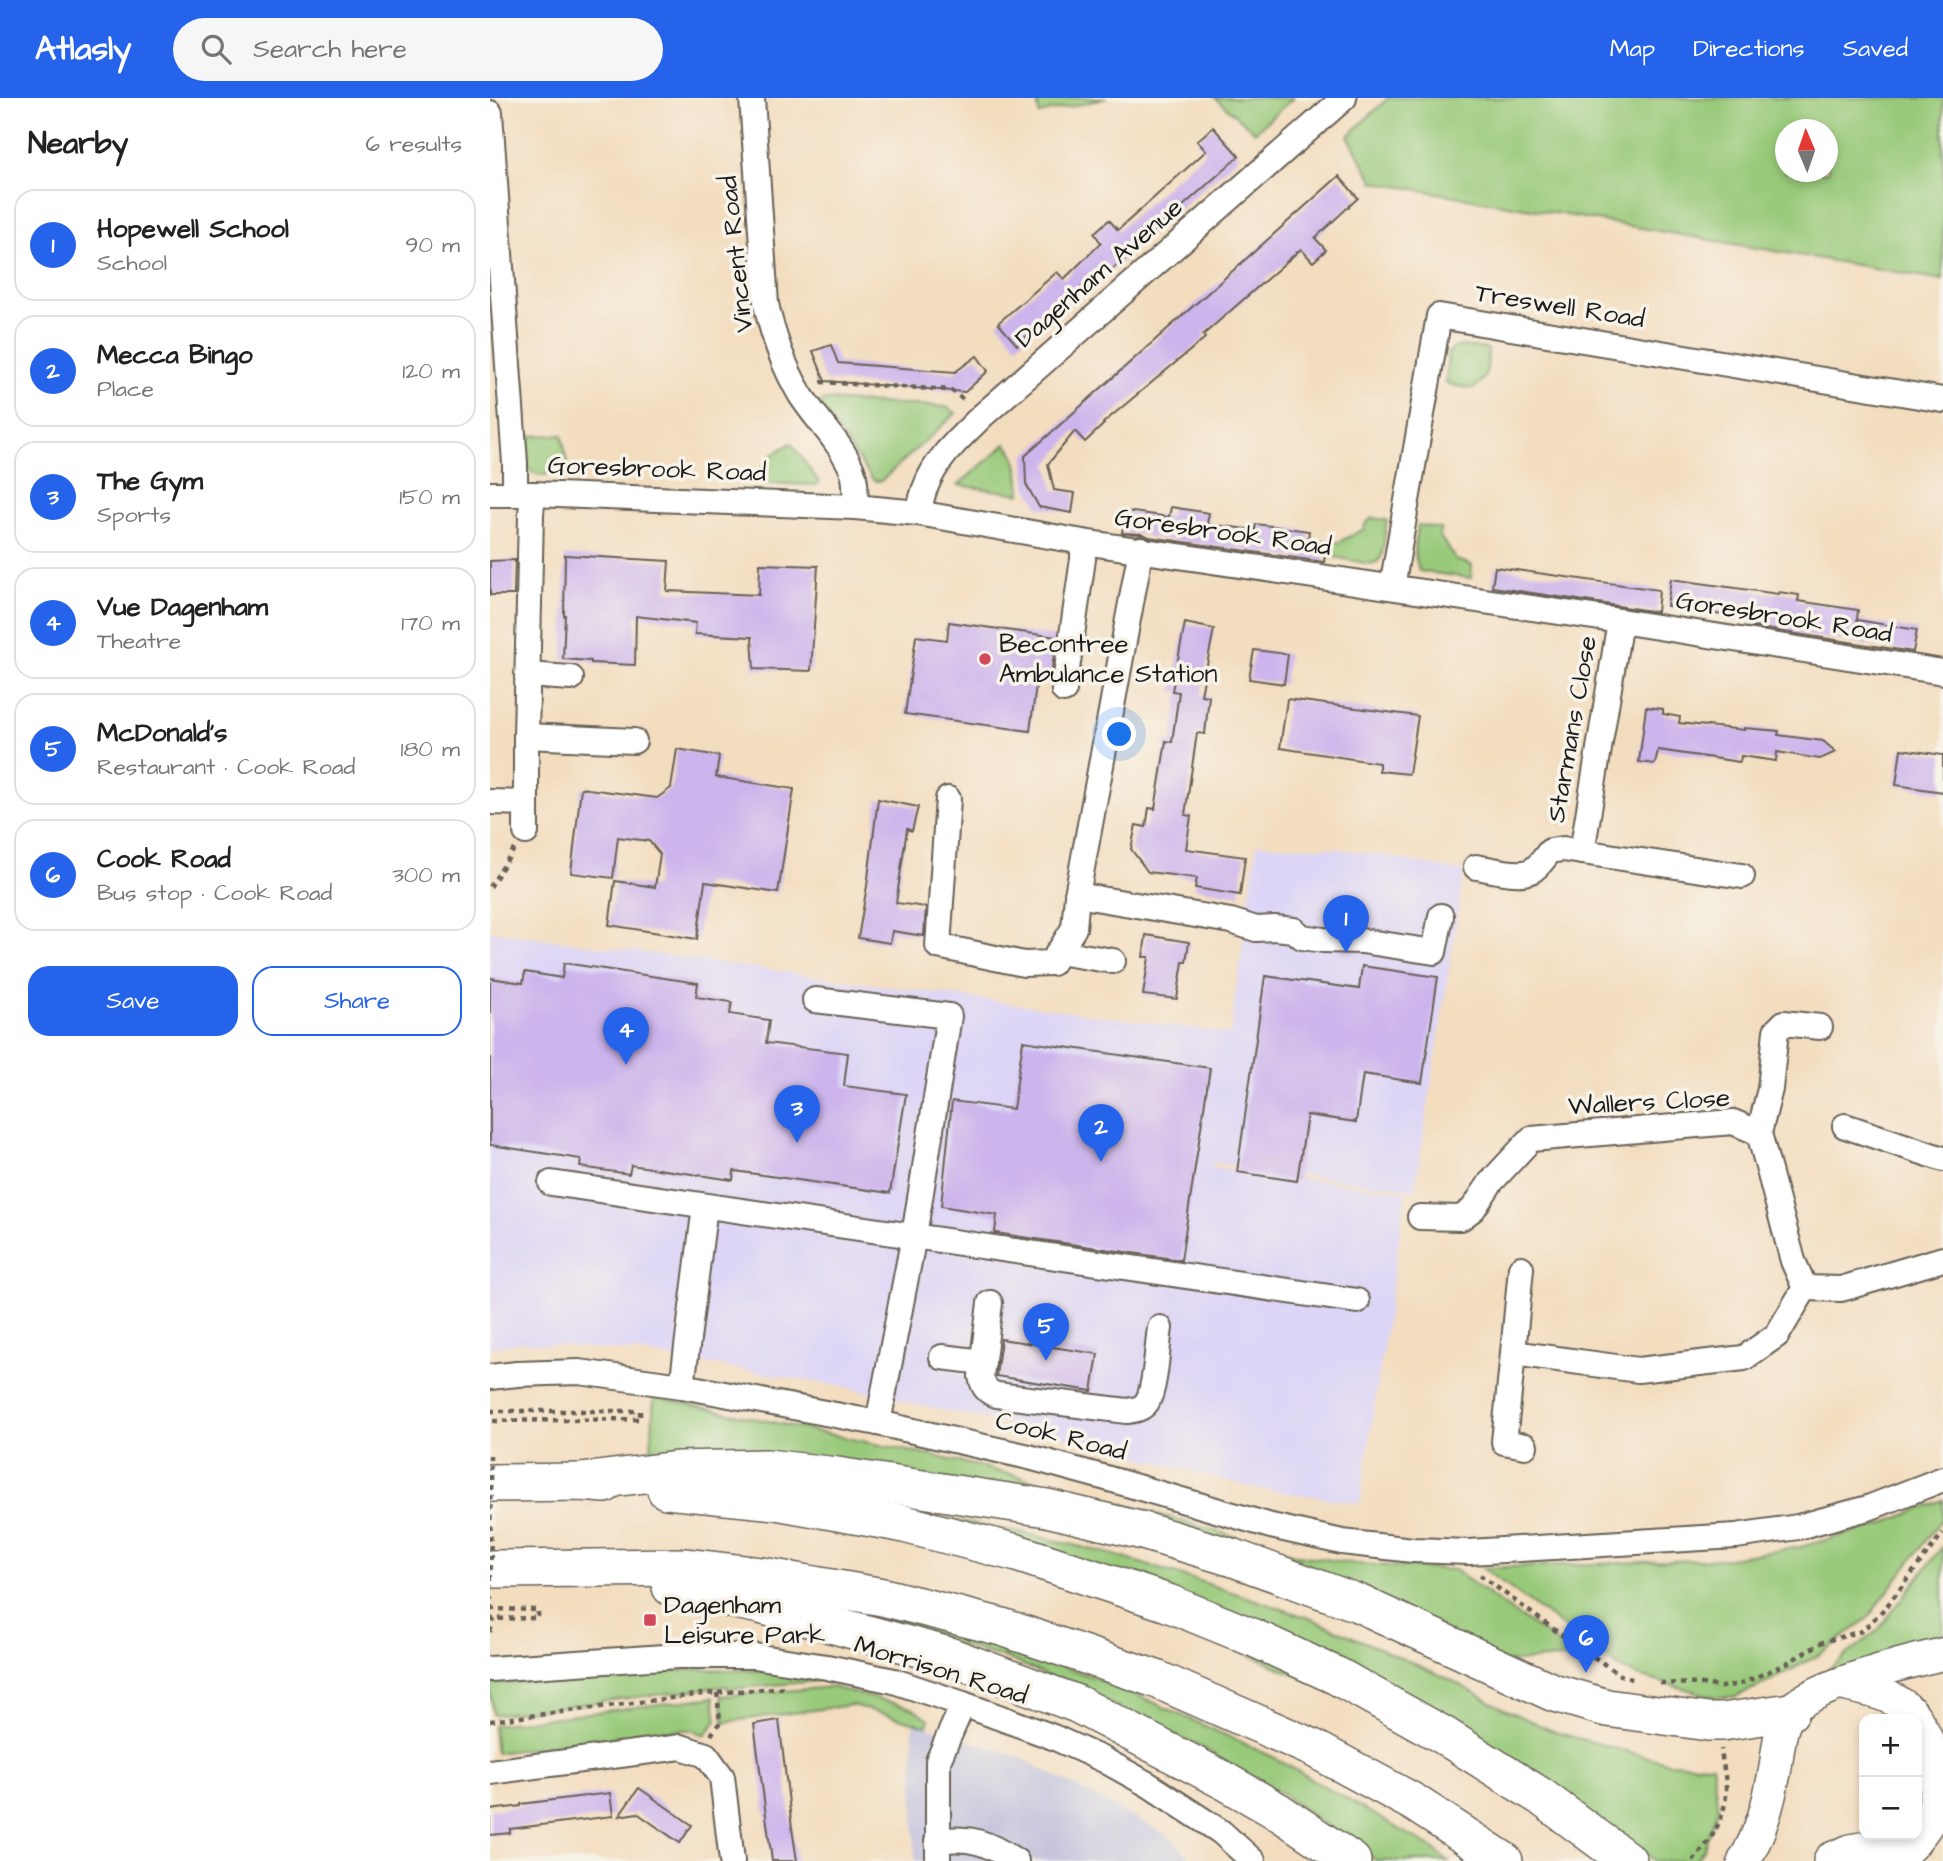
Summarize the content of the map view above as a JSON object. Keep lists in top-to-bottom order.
{
  "streets": {
    "street": [
      "Vincent Road",
      "Dagenham Avenue",
      "Treswell Road",
      "Goresbrook Road",
      "Starmans Close",
      "Wallers Close",
      "Cook Road",
      "Morrison Road"
    ]
  },
  "crossings": [
    ["Vincent Road", "Goresbrook Road"],
    ["Dagenham Avenue", "Goresbrook Road"],
    ["Treswell Road", "Goresbrook Road"],
    ["Goresbrook Road", "Starmans Close"]
  ],
  "places": {
    "other": ["Becontree Ambulance Station"],
    "transit": ["Dagenham Leisure Park"]
  },
  "north": "top",
  "page": {
    "header": "Atlasly",
    "search": "Search here",
    "nav": ["Map", "Directions", "Saved"],
    "heading": ["Nearby", "6 results"],
    "list": [
      {
        "mark": "1",
        "name": "Hopewell School",
        "note": "School",
        "value": "90 m"
      },
      {
        "mark": "2",
        "name": "Mecca Bingo",
        "note": "Place",
        "value": "120 m"
      },
      {
        "mark": "3",
        "name": "The Gym",
        "note": "Sports",
        "value": "150 m"
      },
      {
        "mark": "4",
        "name": "Vue Dagenham",
        "note": "Theatre",
        "value": "170 m"
      },
      {
        "mark": "5",
        "name": "McDonald's",
        "note": "Restaurant · Cook Road",
        "value": "180 m"
      },
      {
        "mark": "6",
        "name": "Cook Road",
        "note": "Bus stop · Cook Road",
        "value": "300 m"
      }
    ],
    "pins": [
      "1",
      "4",
      "3",
      "2",
      "5",
      "6"
    ],
    "buttons": ["Save", "Share"],
    "map_buttons": ["+", "−"]
  }
}
